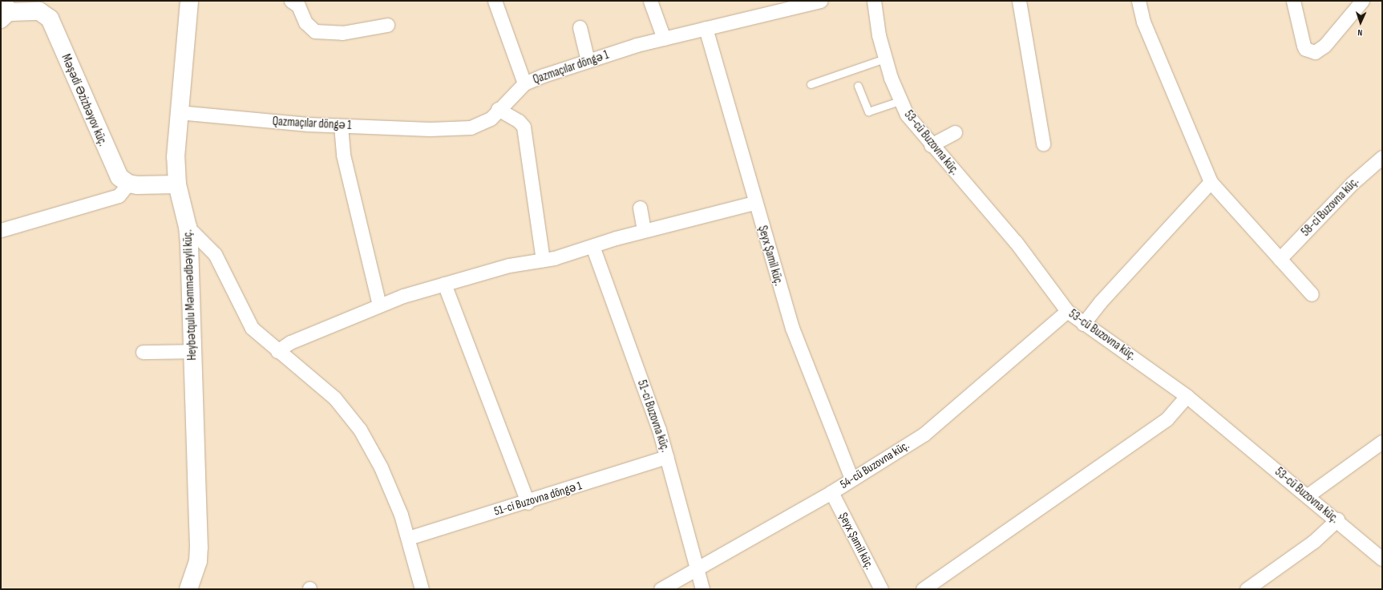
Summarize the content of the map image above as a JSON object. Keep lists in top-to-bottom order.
{
  "streets": {
    "street": [
      "Qazmaçılar döngə 1",
      "Məşədi Əzizbəyov küç.",
      "53-cü Buzovna küç.",
      "58-ci Buzovna küç.",
      "Şeyx Şamil küç.",
      "Heybətqulu Məmmədbəyli küç.",
      "51-ci Buzovna küç.",
      "54-cü Buzovna küç.",
      "51-ci Buzovna döngə 1"
    ]
  },
  "crossings": [
    ["Qazmaçılar döngə 1", "Şeyx Şamil küç."],
    ["Qazmaçılar döngə 1", "Heybətqulu Məmmədbəyli küç."],
    ["53-cü Buzovna küç.", "54-cü Buzovna küç."],
    ["Şeyx Şamil küç.", "54-cü Buzovna küç."],
    ["51-ci Buzovna küç.", "54-cü Buzovna küç."],
    ["51-ci Buzovna küç.", "51-ci Buzovna döngə 1"]
  ],
  "north": "bottom"
}
